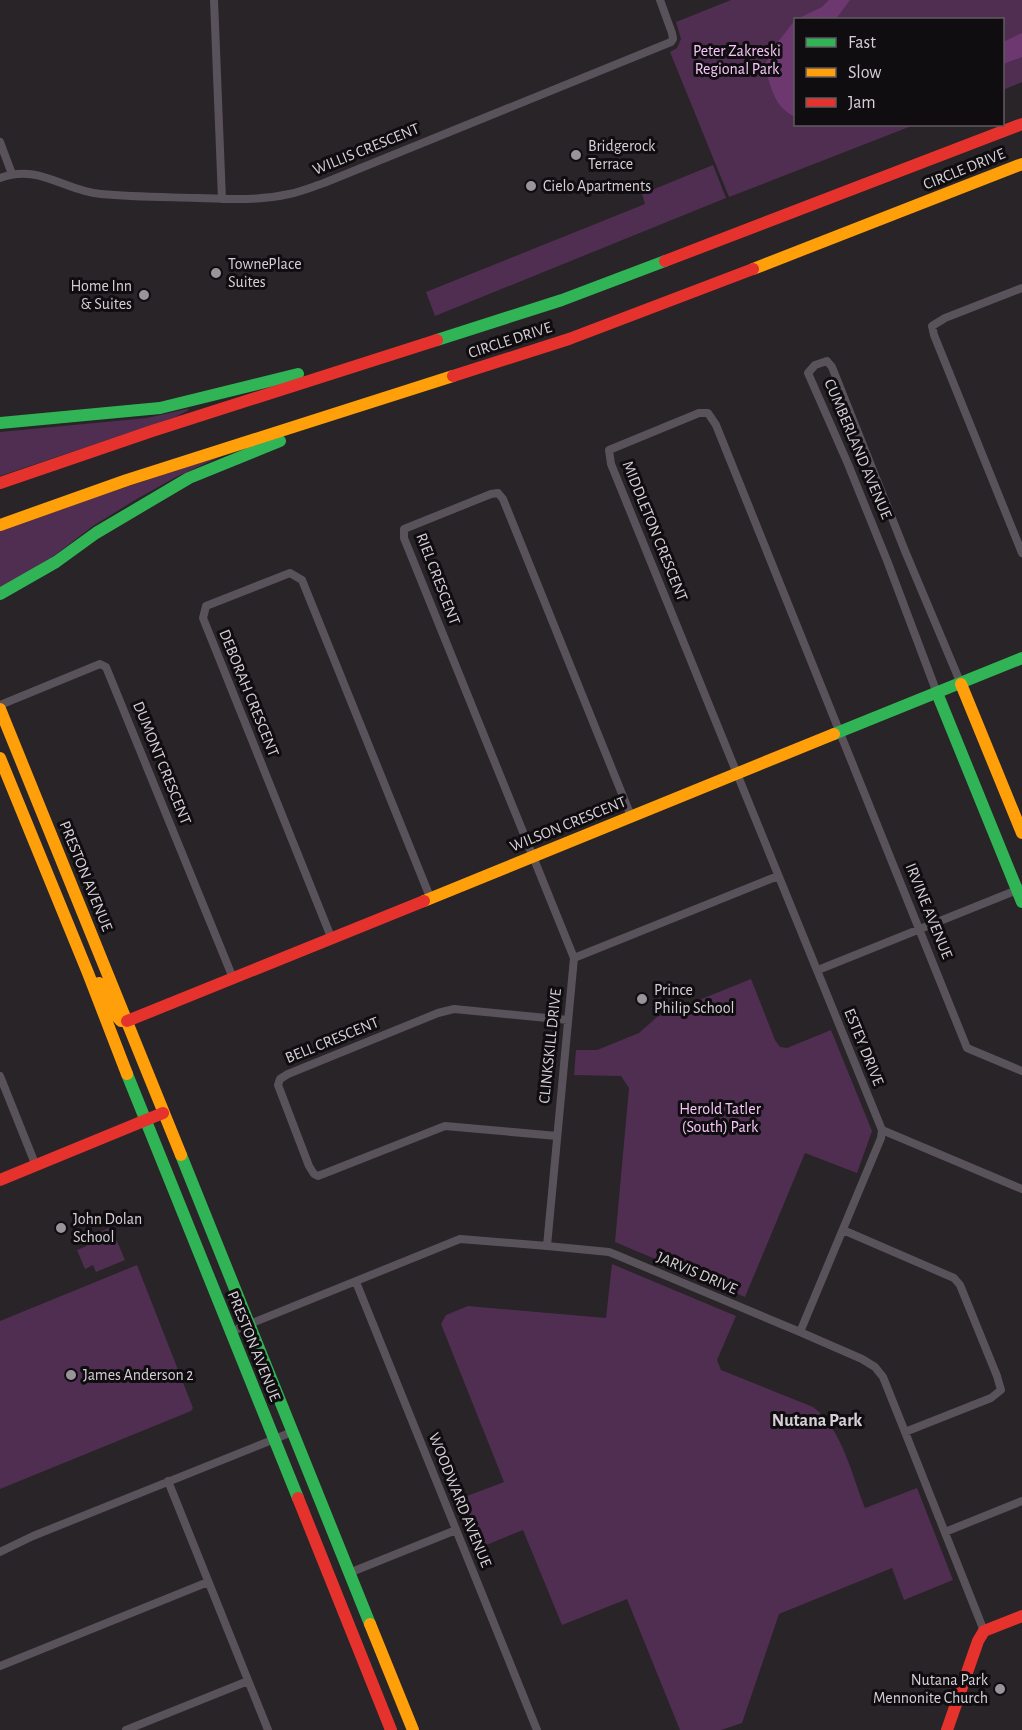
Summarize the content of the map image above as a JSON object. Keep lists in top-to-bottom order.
{
  "streets": {
    "main road": [
      "CIRCLE DRIVE",
      "CUMBERLAND AVENUE",
      "WILSON CRESCENT",
      "PRESTON AVENUE"
    ],
    "street": [
      "WILLIS CRESCENT",
      "MIDDLETON CRESCENT",
      "RIEL CRESCENT",
      "DEBORAH CRESCENT",
      "DUMONT CRESCENT",
      "IRVINE AVENUE",
      "BELL CRESCENT",
      "CLINKSKILL DRIVE",
      "ESTEY DRIVE",
      "JARVIS DRIVE",
      "WOODWARD AVENUE"
    ]
  },
  "crossings": [
    ["CUMBERLAND AVENUE", "WILSON CRESCENT"],
    ["MIDDLETON CRESCENT", "WILSON CRESCENT"],
    ["MIDDLETON CRESCENT", "IRVINE AVENUE"],
    ["MIDDLETON CRESCENT", "ESTEY DRIVE"],
    ["RIEL CRESCENT", "WILSON CRESCENT"],
    ["RIEL CRESCENT", "CLINKSKILL DRIVE"],
    ["DEBORAH CRESCENT", "WILSON CRESCENT"],
    ["DUMONT CRESCENT", "WILSON CRESCENT"],
    ["DUMONT CRESCENT", "PRESTON AVENUE"],
    ["WILSON CRESCENT", "PRESTON AVENUE"],
    ["WILSON CRESCENT", "IRVINE AVENUE"],
    ["WILSON CRESCENT", "CLINKSKILL DRIVE"],
    ["WILSON CRESCENT", "ESTEY DRIVE"],
    ["PRESTON AVENUE", "JARVIS DRIVE"],
    ["BELL CRESCENT", "CLINKSKILL DRIVE"],
    ["CLINKSKILL DRIVE", "JARVIS DRIVE"],
    ["JARVIS DRIVE", "WOODWARD AVENUE"]
  ],
  "districts": ["Nutana Park"],
  "parks": ["Peter Zakreski Regional Park", "Herold Tatler (South) Park"],
  "places": [
    "Bridgerock Terrace",
    "Cielo Apartments",
    "TownePlace Suites",
    "Home Inn & Suites",
    "Prince Philip School",
    "John Dolan School",
    "James Anderson 2",
    "Nutana Park Mennonite Church"
  ],
  "legend": ["Fast", "Slow", "Jam"]
}
